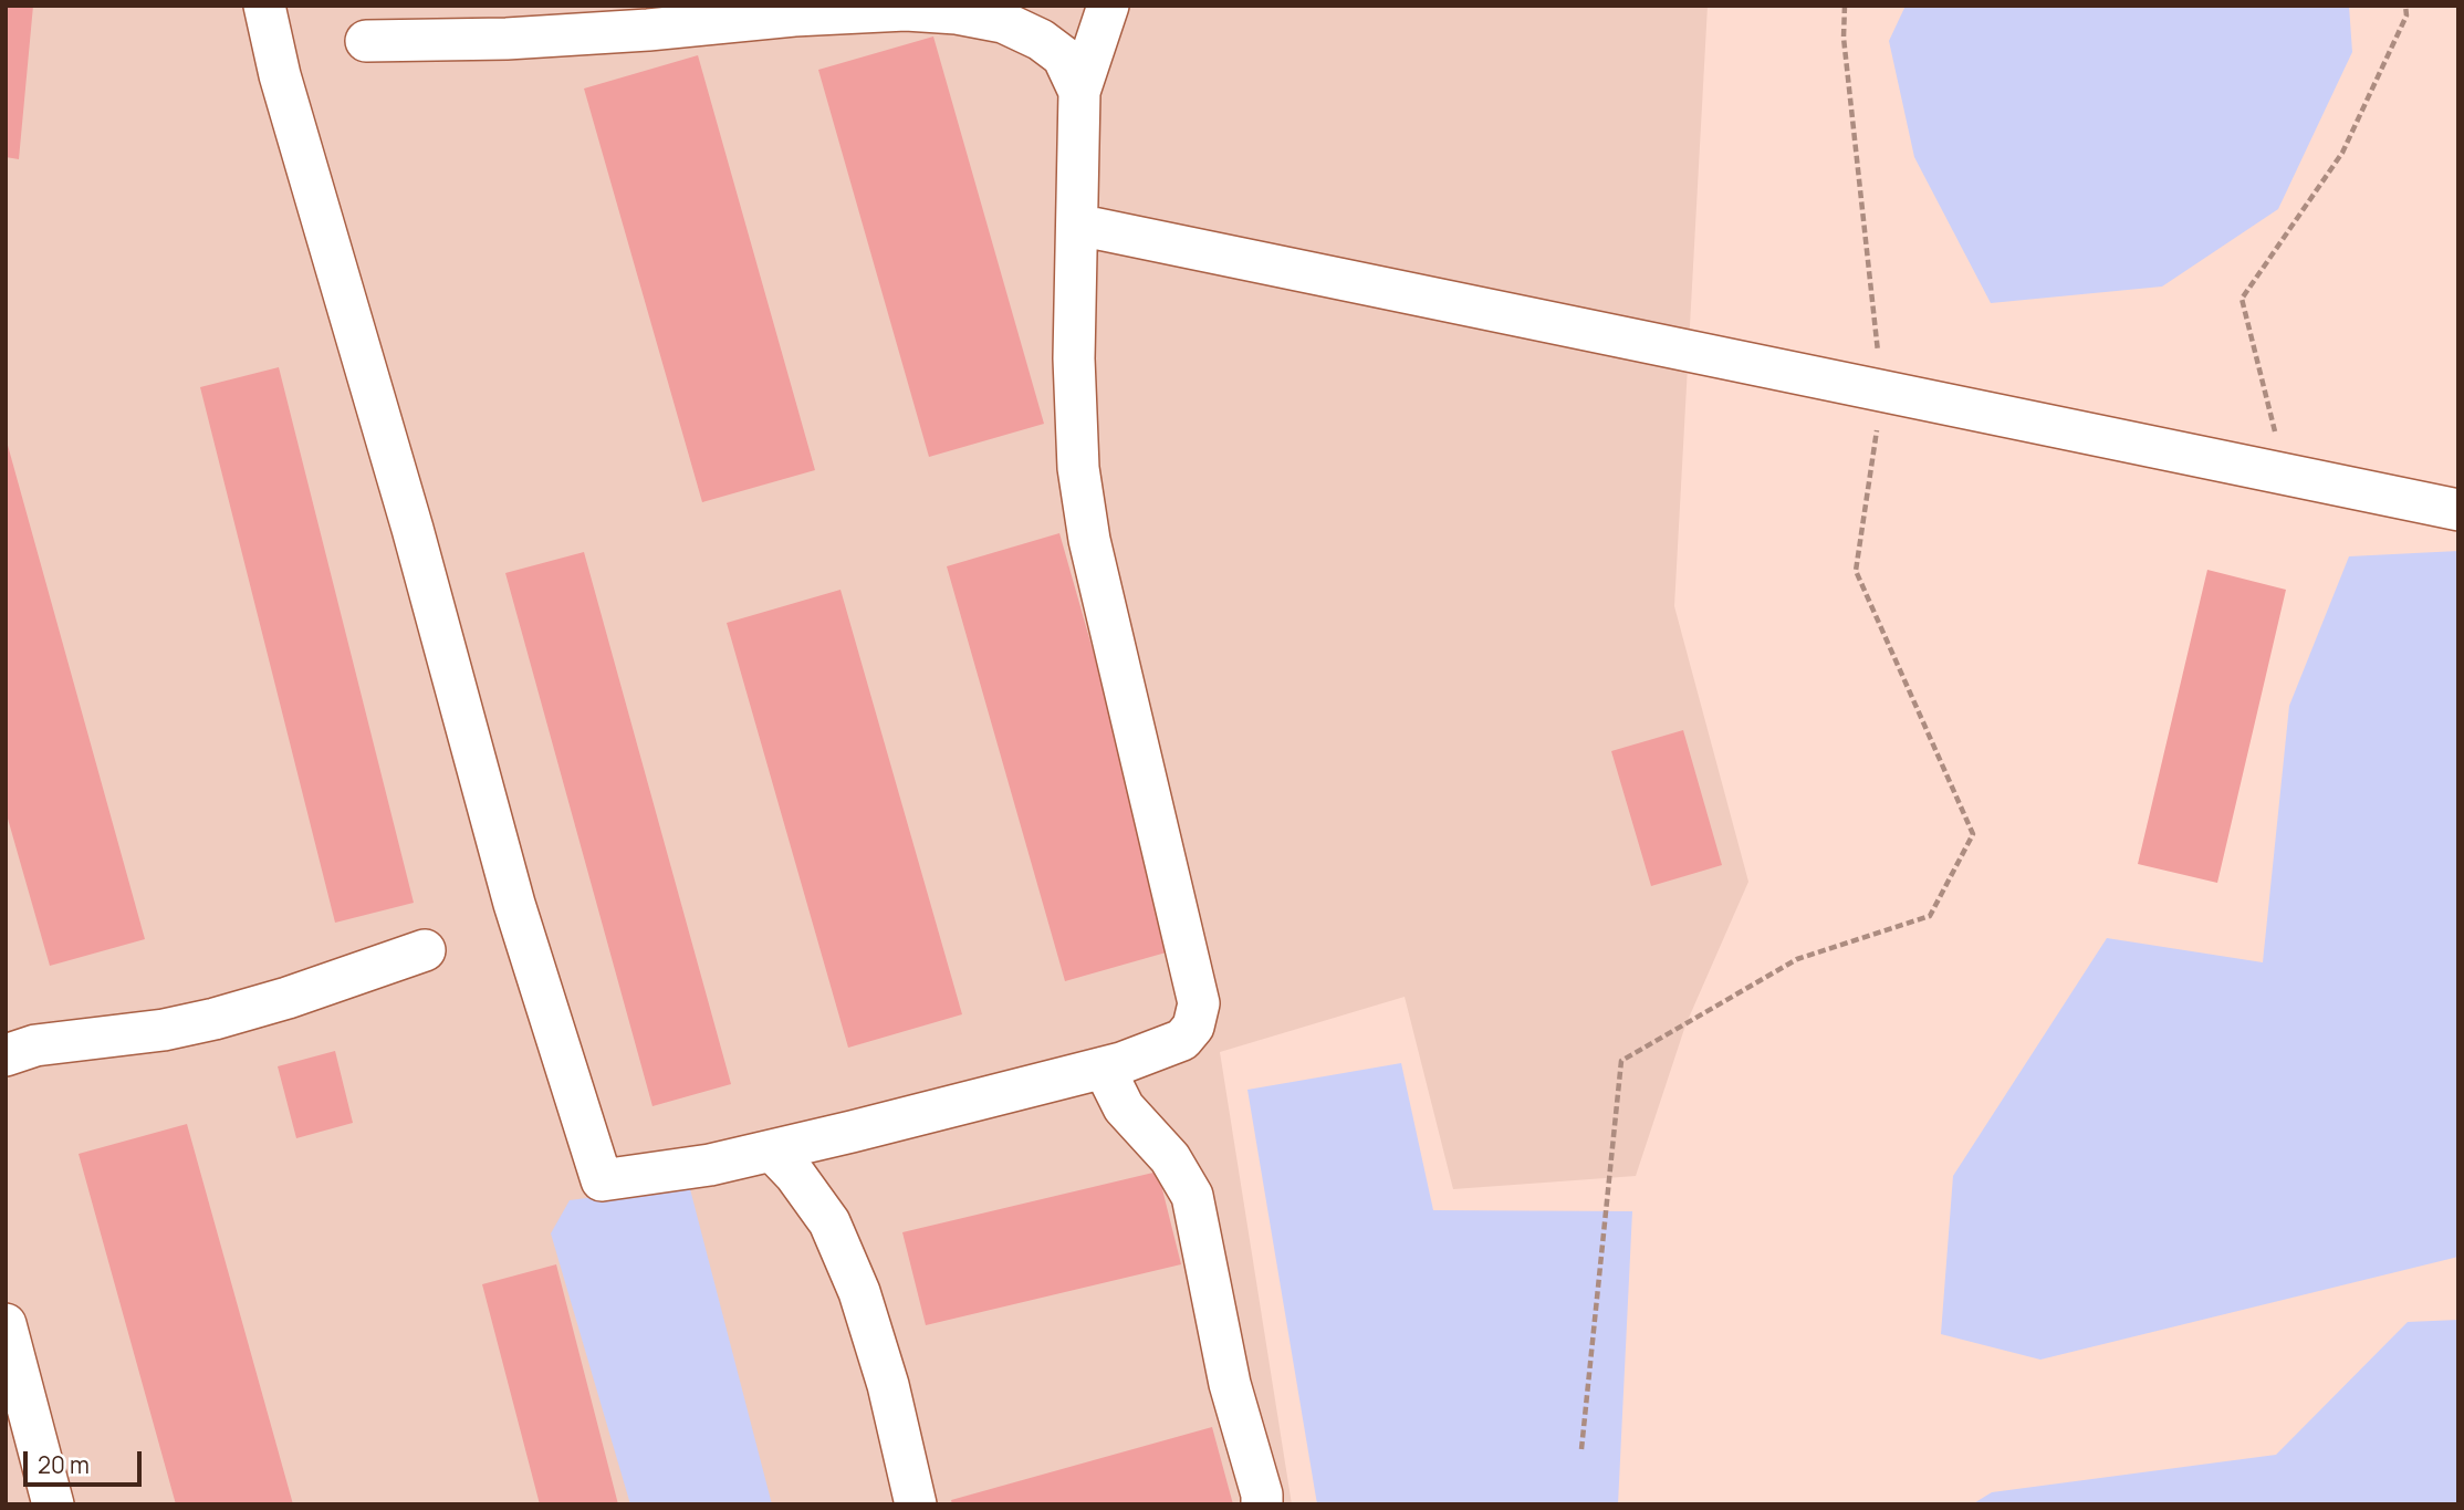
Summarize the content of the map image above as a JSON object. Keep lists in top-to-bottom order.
{
  "scale_bar": "20 m"
}
